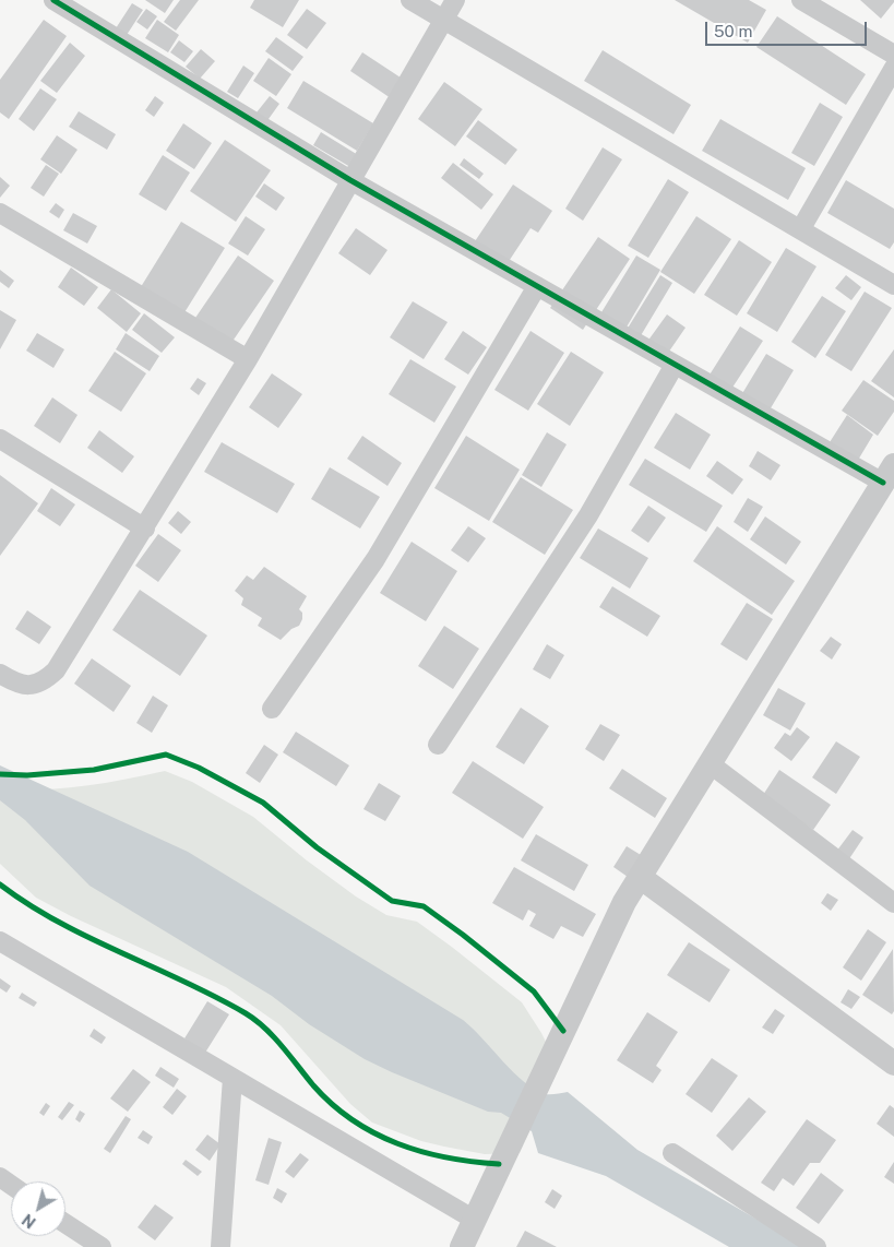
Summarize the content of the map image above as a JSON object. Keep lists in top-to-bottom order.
{
  "scale_bar": "50 m",
  "north": "bottom left"
}
